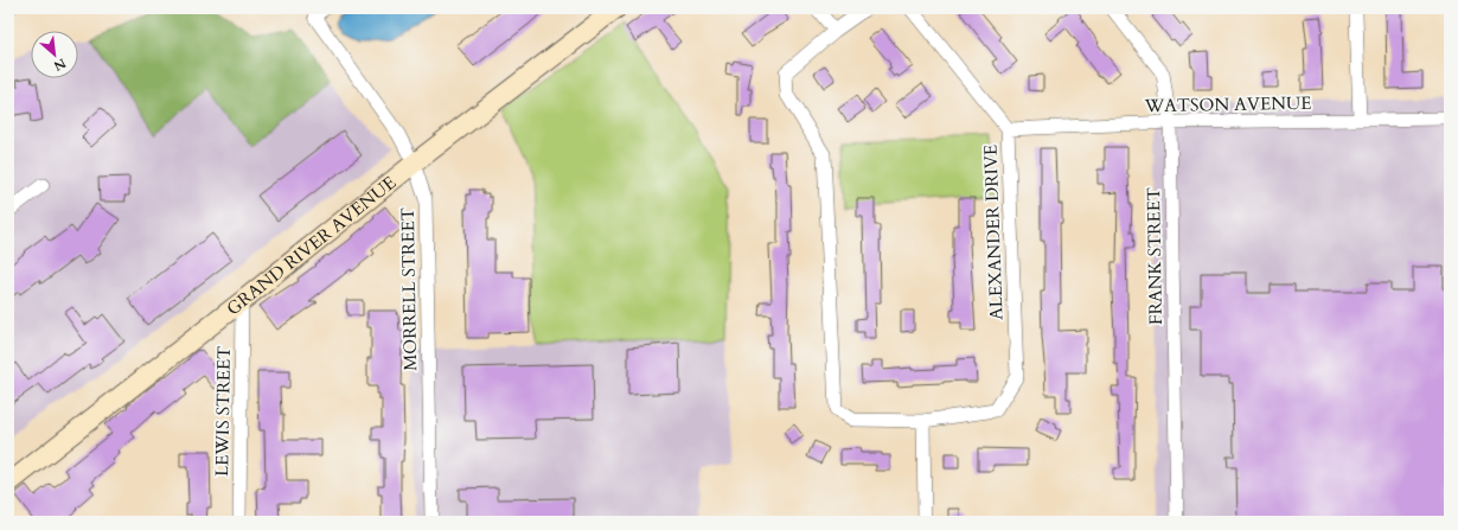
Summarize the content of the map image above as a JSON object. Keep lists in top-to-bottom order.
{
  "streets": {
    "street": [
      "WATSON AVENUE",
      "ALEXANDER DRIVE",
      "GRAND RIVER AVENUE",
      "FRANK STREET",
      "MORRELL STREET",
      "LEWIS STREET"
    ]
  },
  "crossings": [
    ["WATSON AVENUE", "ALEXANDER DRIVE"],
    ["WATSON AVENUE", "FRANK STREET"],
    ["GRAND RIVER AVENUE", "MORRELL STREET"],
    ["GRAND RIVER AVENUE", "LEWIS STREET"]
  ],
  "north": "bottom right"
}
